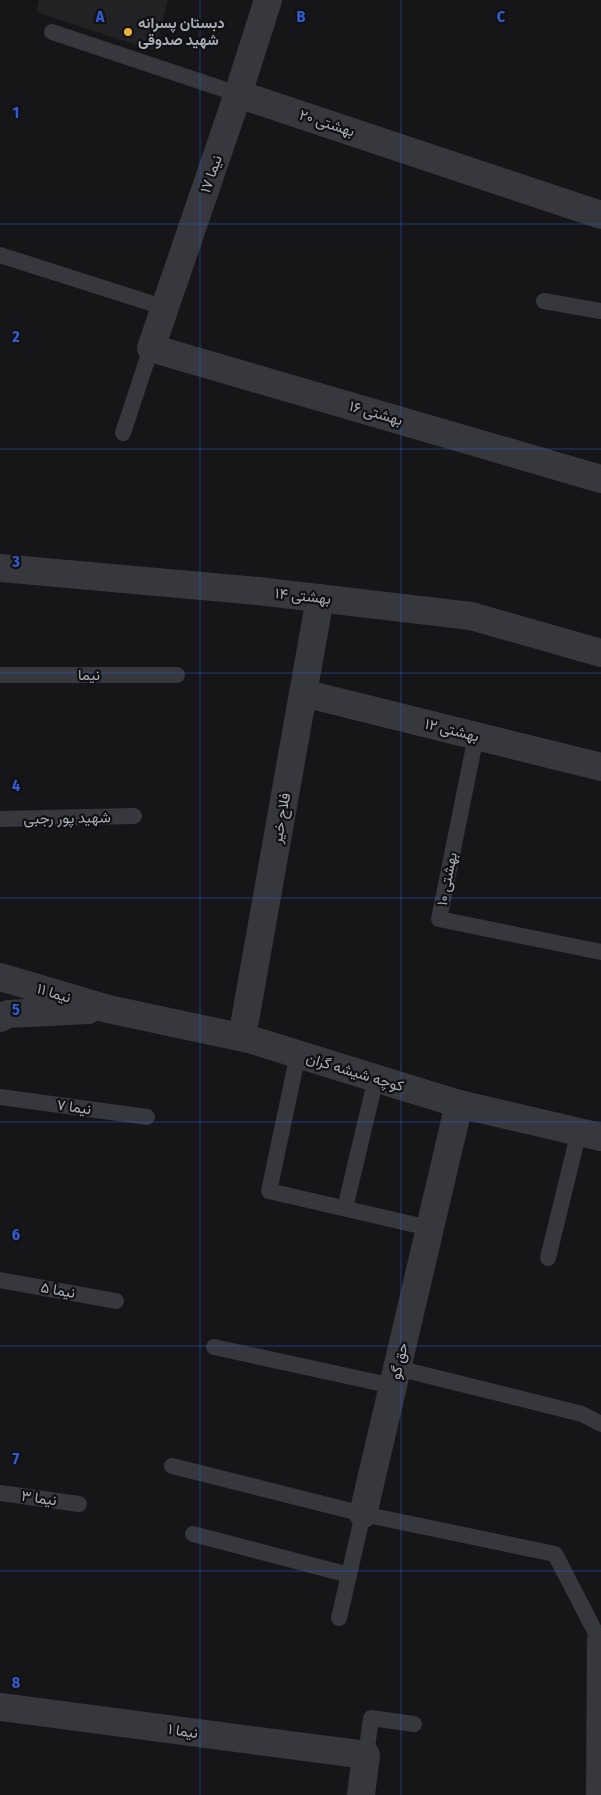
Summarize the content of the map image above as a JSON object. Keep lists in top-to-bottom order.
{
  "streets": {
    "street": [
      "بهشتی ۲۰",
      "نیما ۱۷",
      "بهشتی ۱۶",
      "بهشتی ۱۴",
      "بهشتی ۱۲",
      "فلاح خیر",
      "نیما ۱۱",
      "کوچه شیشه گران",
      "حق گو",
      "نیما ۱"
    ],
    "lane": [
      "نیما",
      "شهید پور رجبی",
      "بهشتی ۱۰",
      "نیما ۷",
      "نیما ۵",
      "نیما ۳"
    ]
  },
  "crossings": [
    ["بهشتی ۲۰", "نیما ۱۷"],
    ["نیما ۱۷", "بهشتی ۱۶"],
    ["بهشتی ۱۴", "فلاح خیر"],
    ["بهشتی ۱۲", "فلاح خیر"],
    ["بهشتی ۱۲", "بهشتی ۱۰"],
    ["فلاح خیر", "کوچه شیشه گران"],
    ["نیما ۱۱", "کوچه شیشه گران"],
    ["کوچه شیشه گران", "حق گو"]
  ],
  "places": ["دبستان پسرانه شهید صدوقی"],
  "grid": {
    "columns": ["A", "B", "C"],
    "rows": [
      "1",
      "2",
      "3",
      "4",
      "5",
      "6",
      "7",
      "8"
    ]
  }
}
